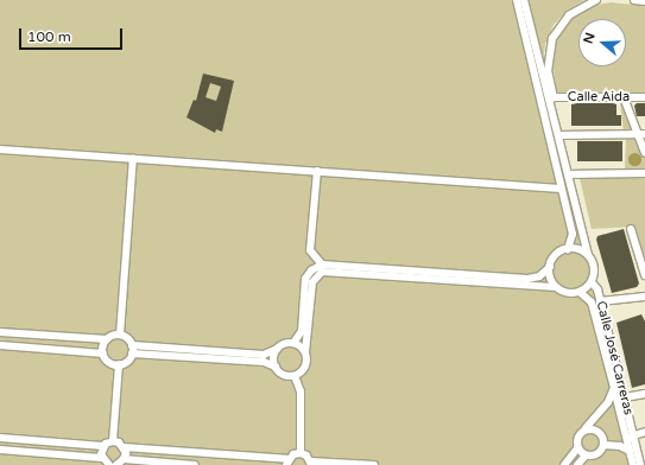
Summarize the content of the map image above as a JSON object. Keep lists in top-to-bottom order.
{
  "streets": {
    "street": ["Calle Aida", "Calle José Carreras"]
  },
  "scale_bar": "100 m",
  "north": "left"
}
